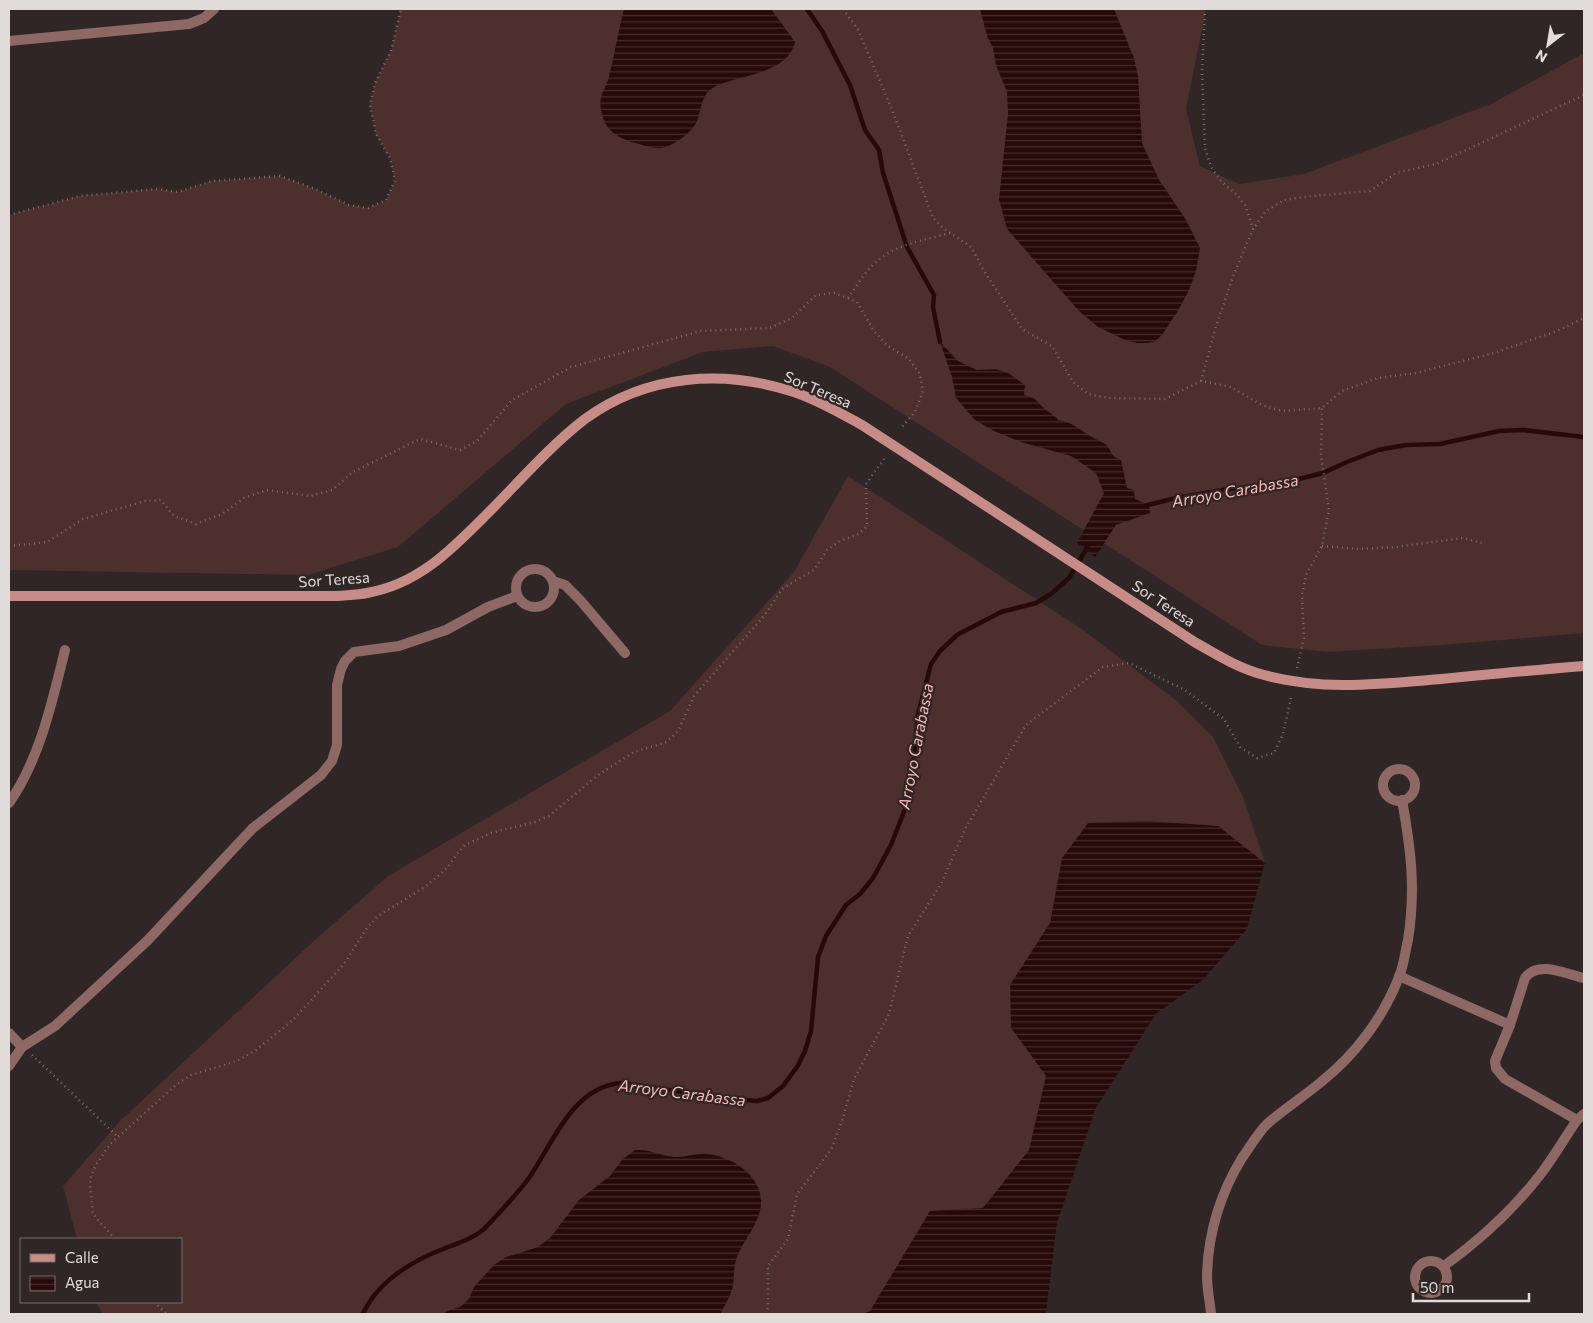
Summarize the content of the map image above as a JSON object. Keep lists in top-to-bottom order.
{
  "streets": {
    "street": ["Sor Teresa"]
  },
  "water": ["Arroyo Carabassa"],
  "legend": ["Calle", "Agua"],
  "scale_bar": "50 m",
  "north": "bottom left"
}
